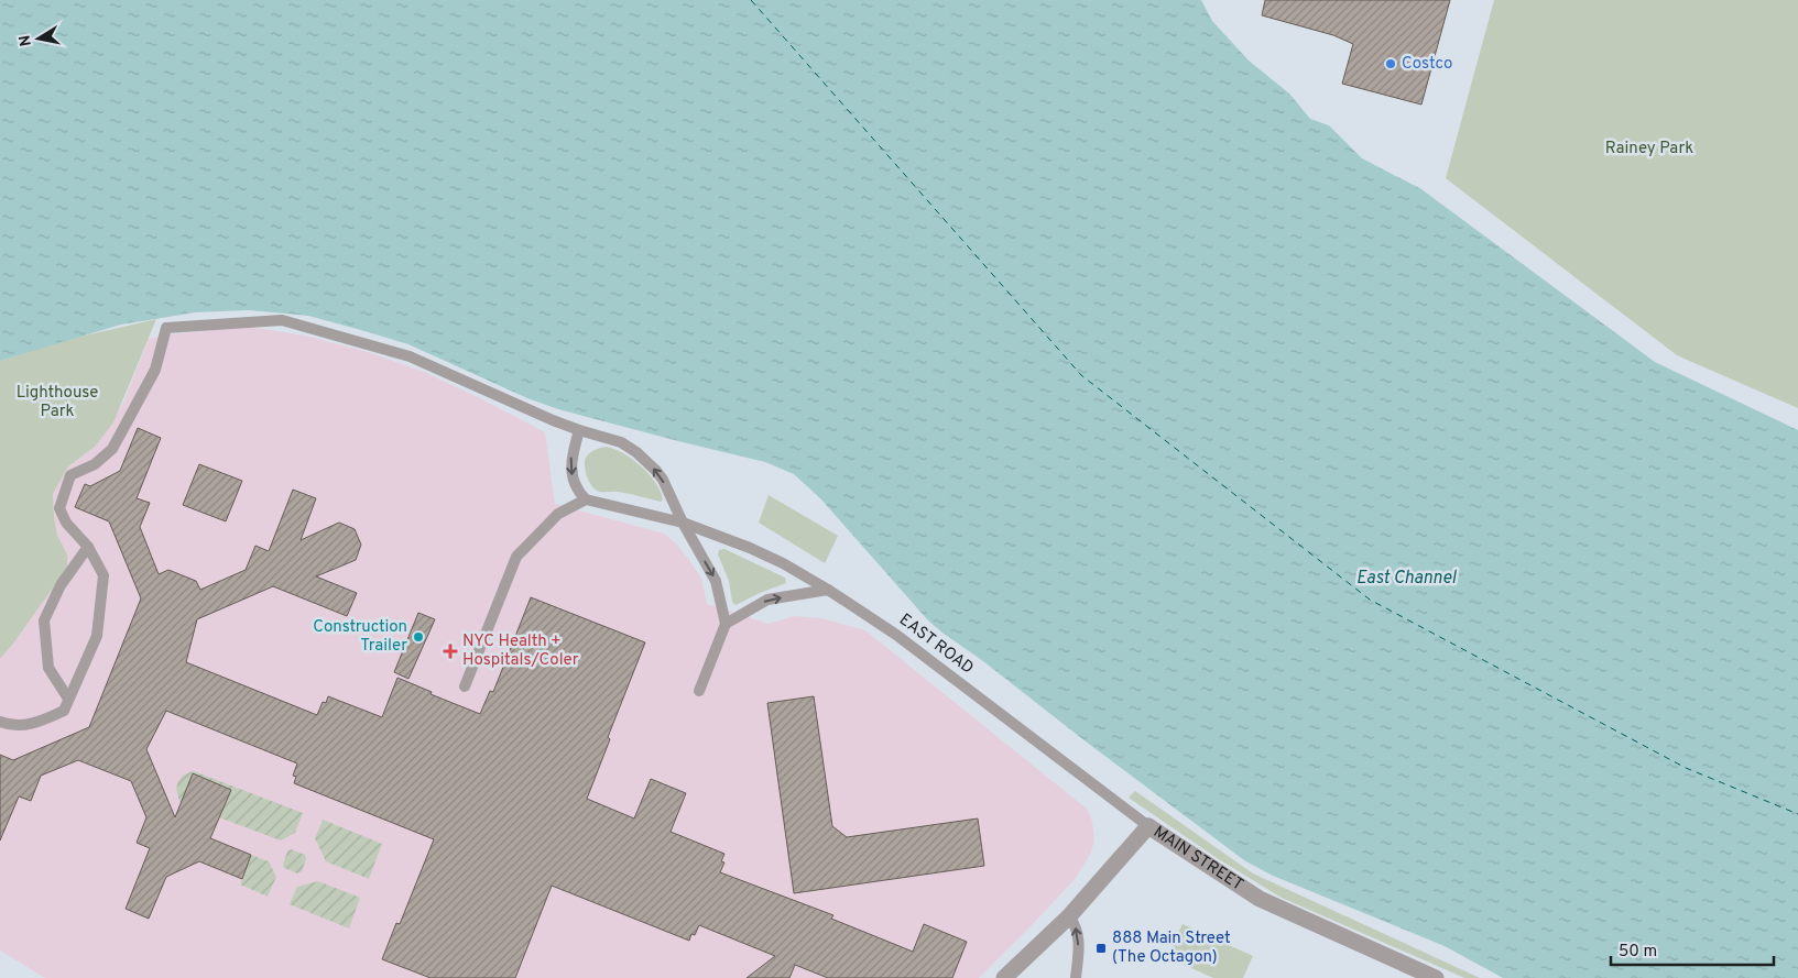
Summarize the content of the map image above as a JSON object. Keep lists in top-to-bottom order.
{
  "streets": {
    "street": ["MAIN STREET"],
    "lane": ["EAST ROAD"]
  },
  "crossings": [
    ["EAST ROAD", "MAIN STREET"]
  ],
  "water": ["East Channel"],
  "parks": ["Rainey Park", "Lighthouse Park"],
  "places": {
    "other": ["Costco", "Construction Trailer"],
    "health": ["NYC Health + Hospitals/Coler"],
    "transit": ["888 Main Street (The Octagon)"]
  },
  "scale_bar": "50 m",
  "north": "left"
}
